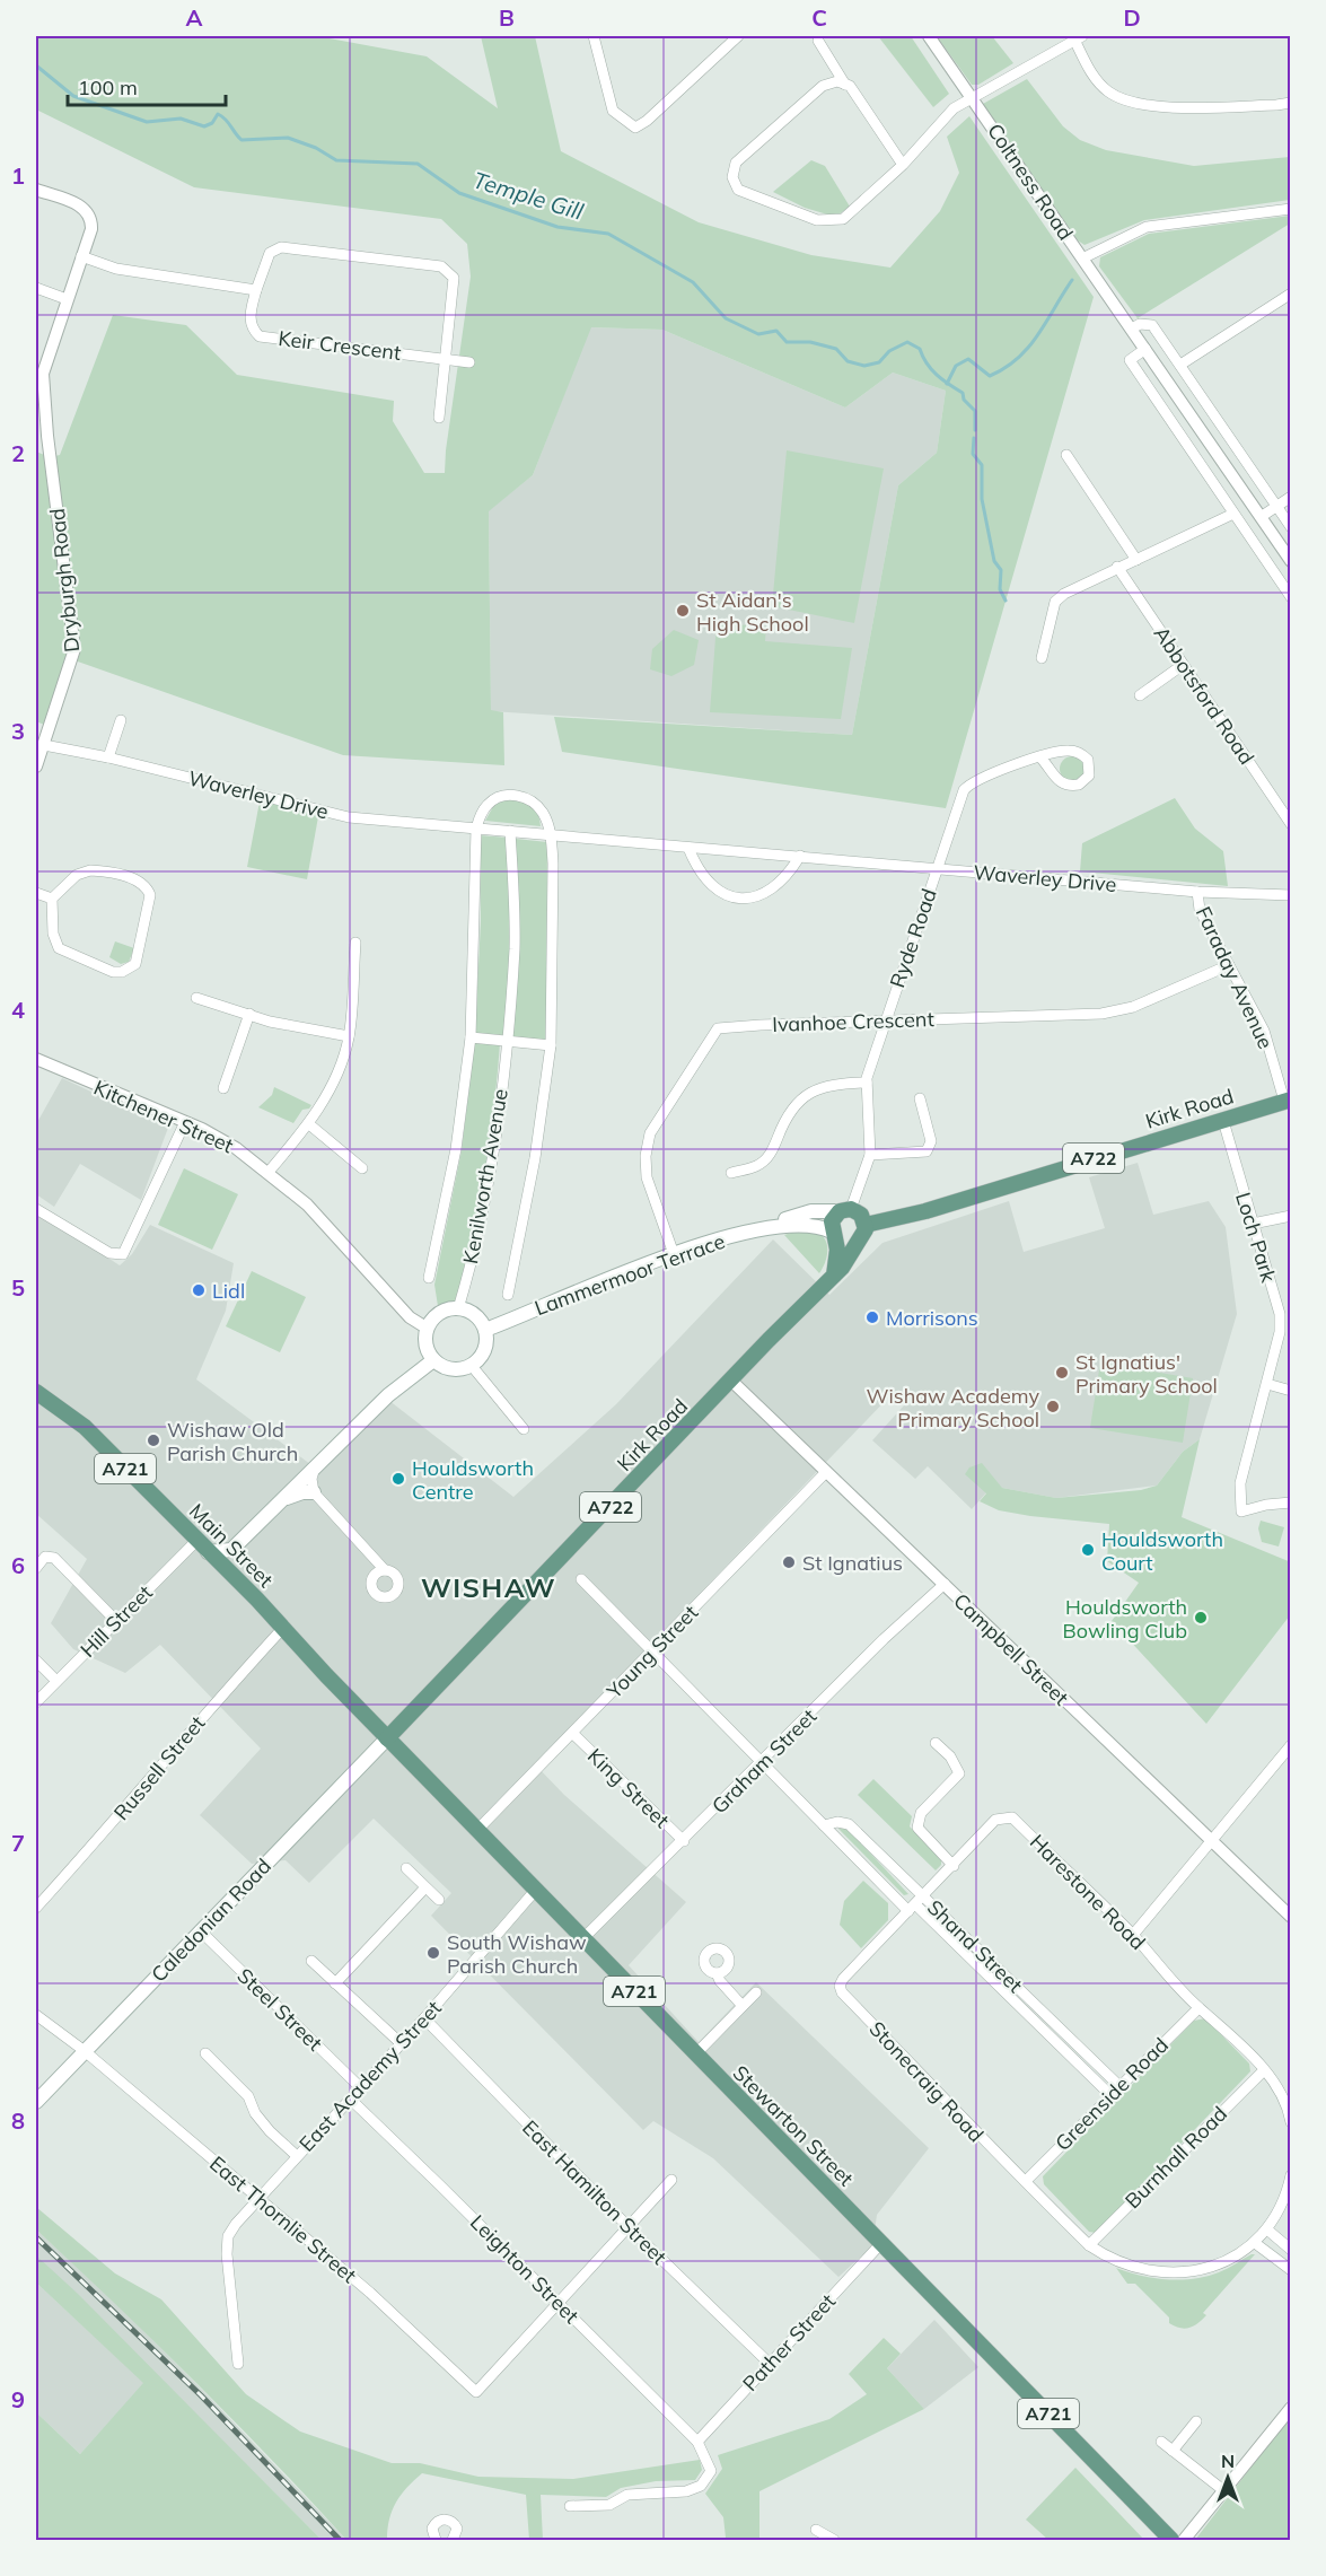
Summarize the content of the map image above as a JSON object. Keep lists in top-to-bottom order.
{
  "streets": {
    "main road": [
      "Kirk Road",
      "A722",
      "Lammermoor Terrace",
      "A721",
      "Main Street",
      "Caledonian Road",
      "Stewarton Street"
    ],
    "street": [
      "Coltness Road",
      "Keir Crescent",
      "Dryburgh Road",
      "Abbotsford Road",
      "Waverley Drive",
      "Ryde Road",
      "Faraday Avenue",
      "Ivanhoe Crescent",
      "Kitchener Street",
      "Kenilworth Avenue",
      "Loch Park",
      "Hill Street",
      "Campbell Street",
      "Young Street",
      "Graham Street",
      "Russell Street",
      "King Street",
      "Harestone Road",
      "Shand Street",
      "Steel Street",
      "East Academy Street",
      "Stonecraig Road",
      "Greenside Road",
      "Burnhall Road",
      "East Hamilton Street",
      "East Thornlie Street",
      "Leighton Street",
      "Pather Street"
    ]
  },
  "crossings": [
    ["Dryburgh Road", "Waverley Drive"],
    ["Waverley Drive", "Ryde Road"],
    ["Waverley Drive", "Faraday Avenue"],
    ["Waverley Drive", "Kenilworth Avenue"],
    ["Ryde Road", "Ivanhoe Crescent"],
    ["Ryde Road", "Kirk Road"],
    ["Ryde Road", "Lammermoor Terrace"],
    ["Faraday Avenue", "Ivanhoe Crescent"],
    ["Faraday Avenue", "Kirk Road"],
    ["Ivanhoe Crescent", "Lammermoor Terrace"],
    ["Kirk Road", "Loch Park"],
    ["Kirk Road", "Lammermoor Terrace"],
    ["Kirk Road", "Main Street"],
    ["Kirk Road", "Campbell Street"],
    ["Kirk Road", "Caledonian Road"],
    ["Kirk Road", "Stewarton Street"],
    ["Kitchener Street", "Kenilworth Avenue"],
    ["Kitchener Street", "Lammermoor Terrace"],
    ["Kenilworth Avenue", "Lammermoor Terrace"],
    ["Main Street", "Hill Street"],
    ["Main Street", "Russell Street"],
    ["Main Street", "Caledonian Road"],
    ["Main Street", "Stewarton Street"],
    ["Campbell Street", "Young Street"],
    ["Campbell Street", "Graham Street"],
    ["Young Street", "King Street"],
    ["Young Street", "Shand Street"],
    ["Young Street", "Stewarton Street"],
    ["Graham Street", "King Street"],
    ["Graham Street", "Shand Street"],
    ["Graham Street", "Stewarton Street"],
    ["Harestone Road", "Shand Street"],
    ["Harestone Road", "Stonecraig Road"],
    ["Harestone Road", "Greenside Road"],
    ["Harestone Road", "Burnhall Road"],
    ["Caledonian Road", "Steel Street"],
    ["Caledonian Road", "Stewarton Street"],
    ["Caledonian Road", "East Thornlie Street"],
    ["Shand Street", "Stonecraig Road"],
    ["Shand Street", "Greenside Road"],
    ["Steel Street", "East Academy Street"],
    ["East Academy Street", "Stewarton Street"],
    ["East Academy Street", "East Hamilton Street"],
    ["East Academy Street", "East Thornlie Street"],
    ["East Academy Street", "Leighton Street"],
    ["Stonecraig Road", "Greenside Road"],
    ["Stonecraig Road", "Burnhall Road"],
    ["Stewarton Street", "Pather Street"],
    ["East Hamilton Street", "Pather Street"],
    ["East Thornlie Street", "Leighton Street"],
    ["Leighton Street", "Pather Street"]
  ],
  "districts": ["WISHAW"],
  "water": ["Temple Gill"],
  "places": [
    "St Aidan's High School",
    "Lidl",
    "Morrisons",
    "St Ignatius' Primary School",
    "Wishaw Academy Primary School",
    "Wishaw Old Parish Church",
    "Houldsworth Centre",
    "Houldsworth Court",
    "St Ignatius",
    "Houldsworth Bowling Club",
    "South Wishaw Parish Church"
  ],
  "scale_bar": "100 m",
  "north": "top",
  "grid": {
    "columns": [
      "A",
      "B",
      "C",
      "D"
    ],
    "rows": [
      "1",
      "2",
      "3",
      "4",
      "5",
      "6",
      "7",
      "8",
      "9"
    ]
  }
}
